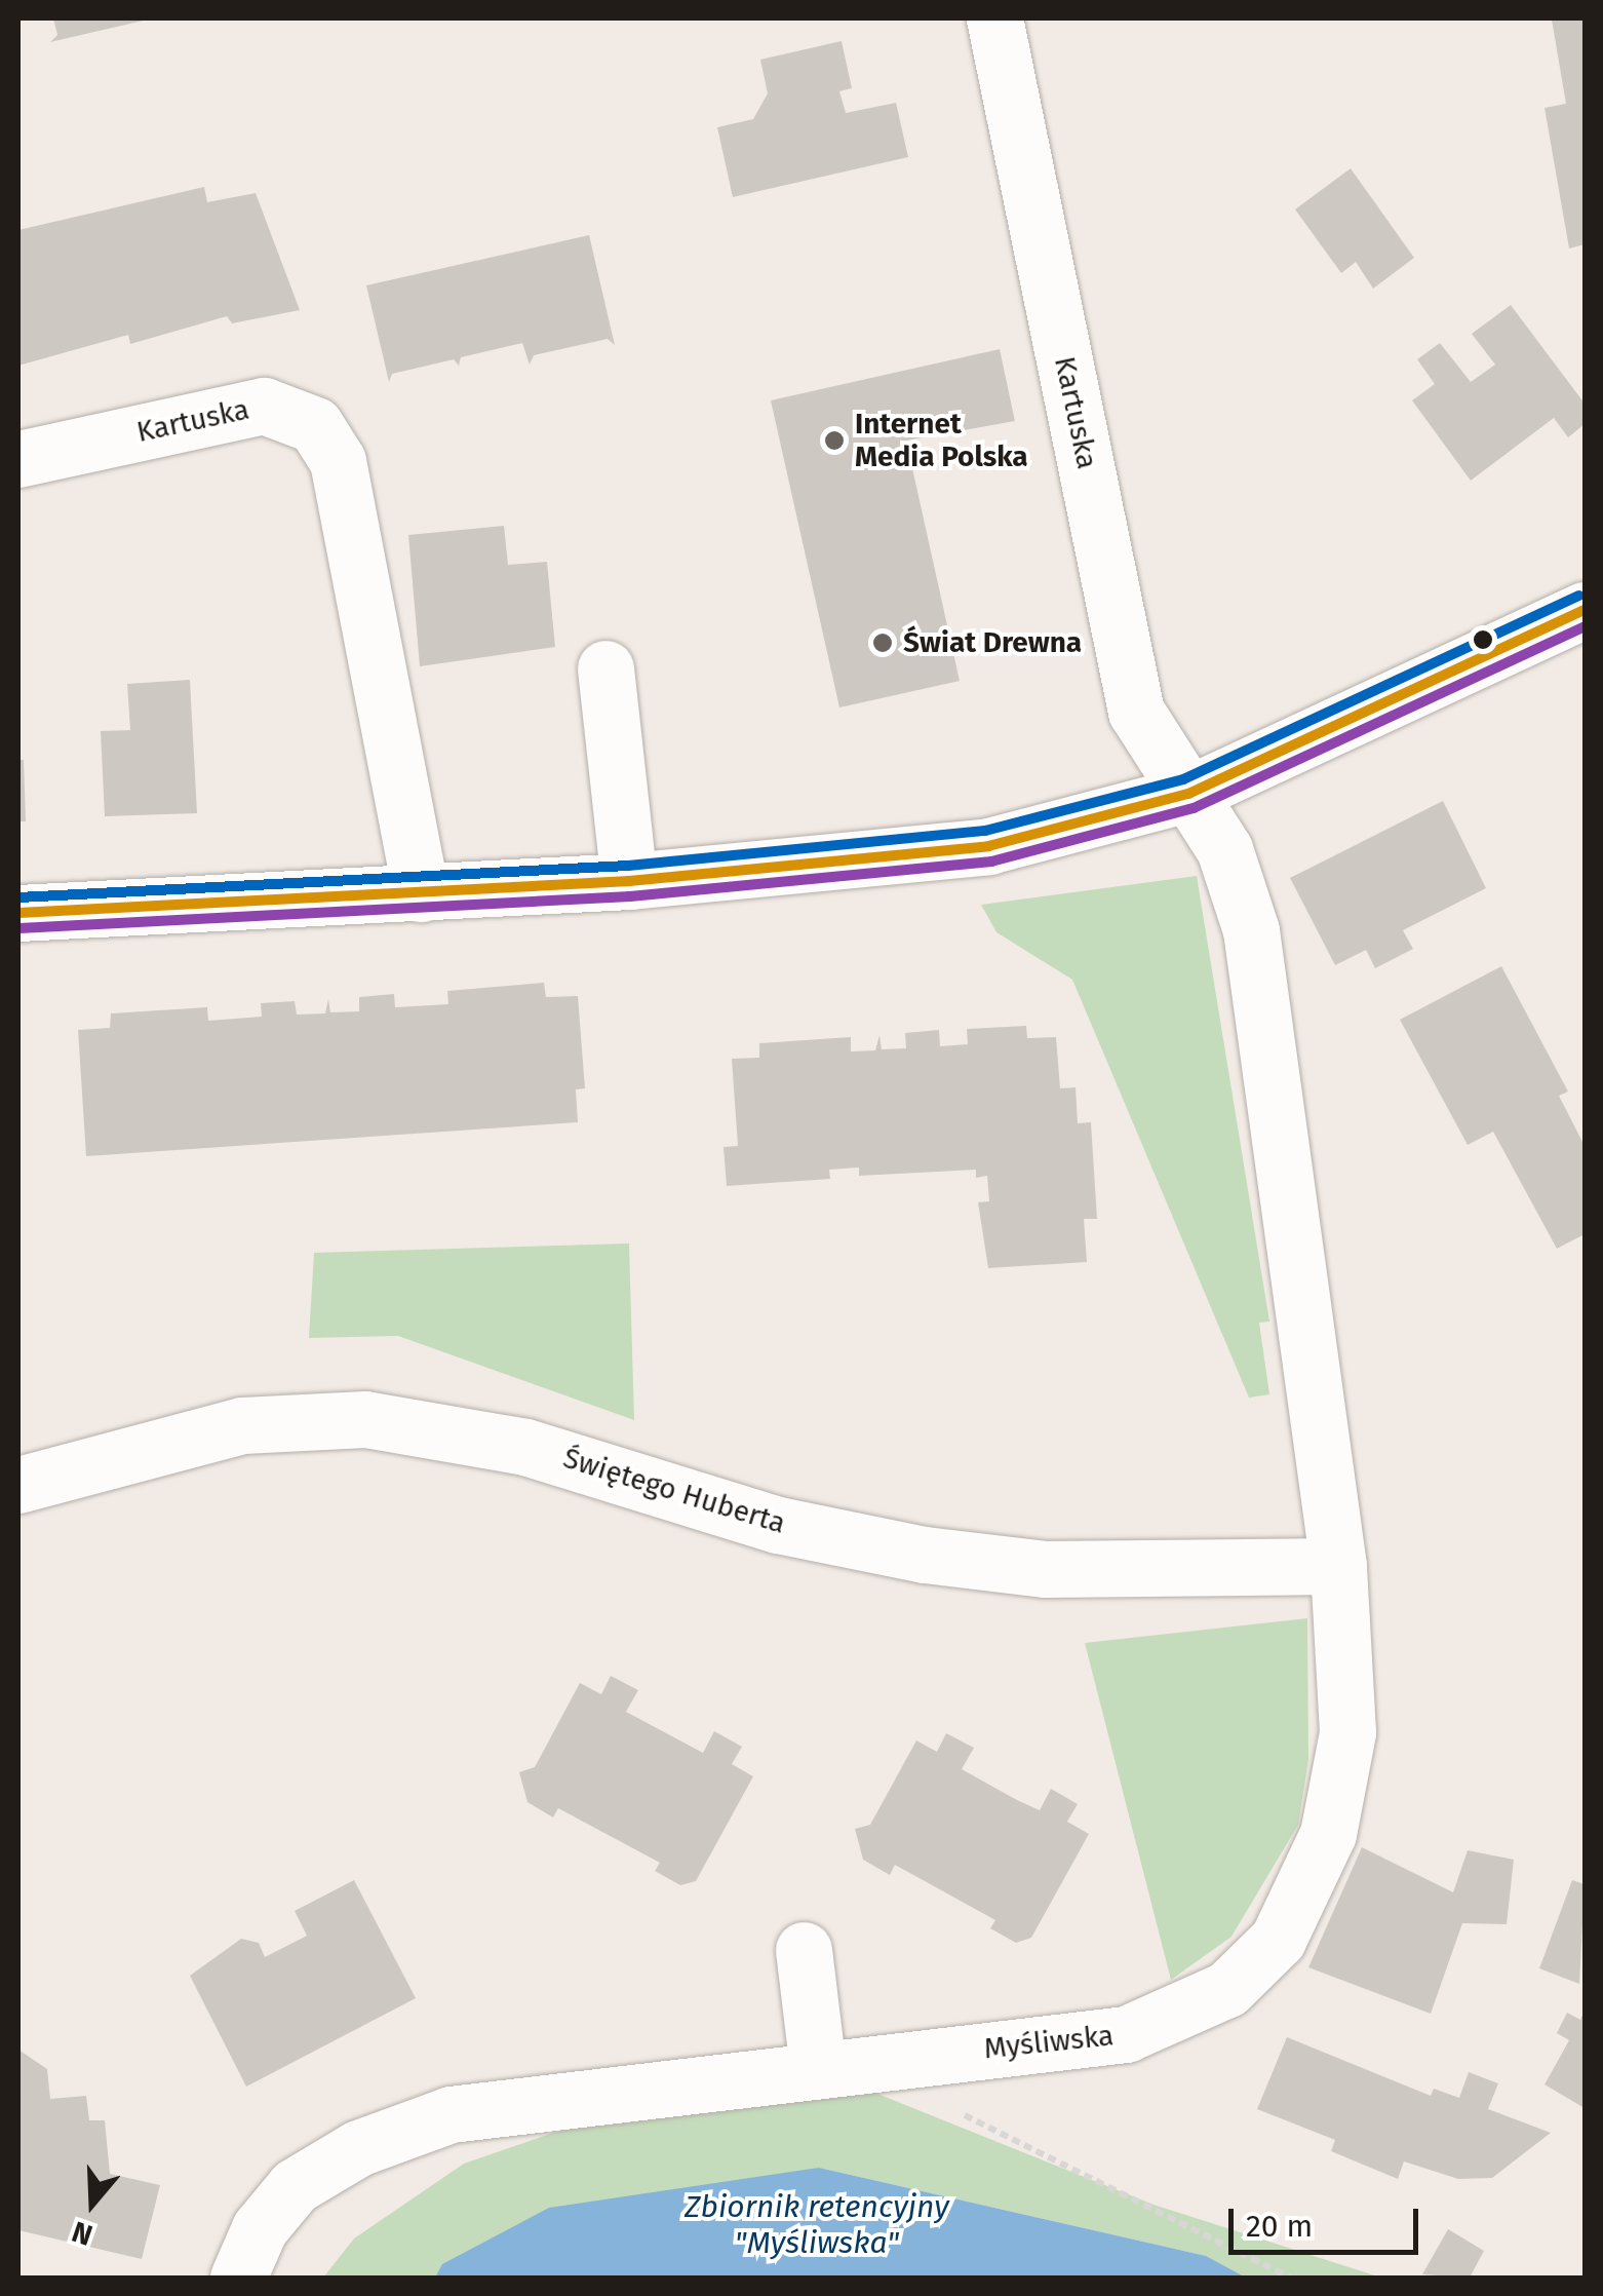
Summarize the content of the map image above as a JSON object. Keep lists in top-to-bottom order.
{
  "streets": {
    "street": ["Kartuska", "Świętego Huberta", "Myśliwska"]
  },
  "crossings": [
    ["Kartuska", "Myśliwska"],
    ["Świętego Huberta", "Myśliwska"]
  ],
  "water": ["Zbiornik retencyjny \"Myśliwska\""],
  "places": ["Internet Media Polska", "Świat Drewna"],
  "scale_bar": "20 m",
  "north": "bottom"
}
